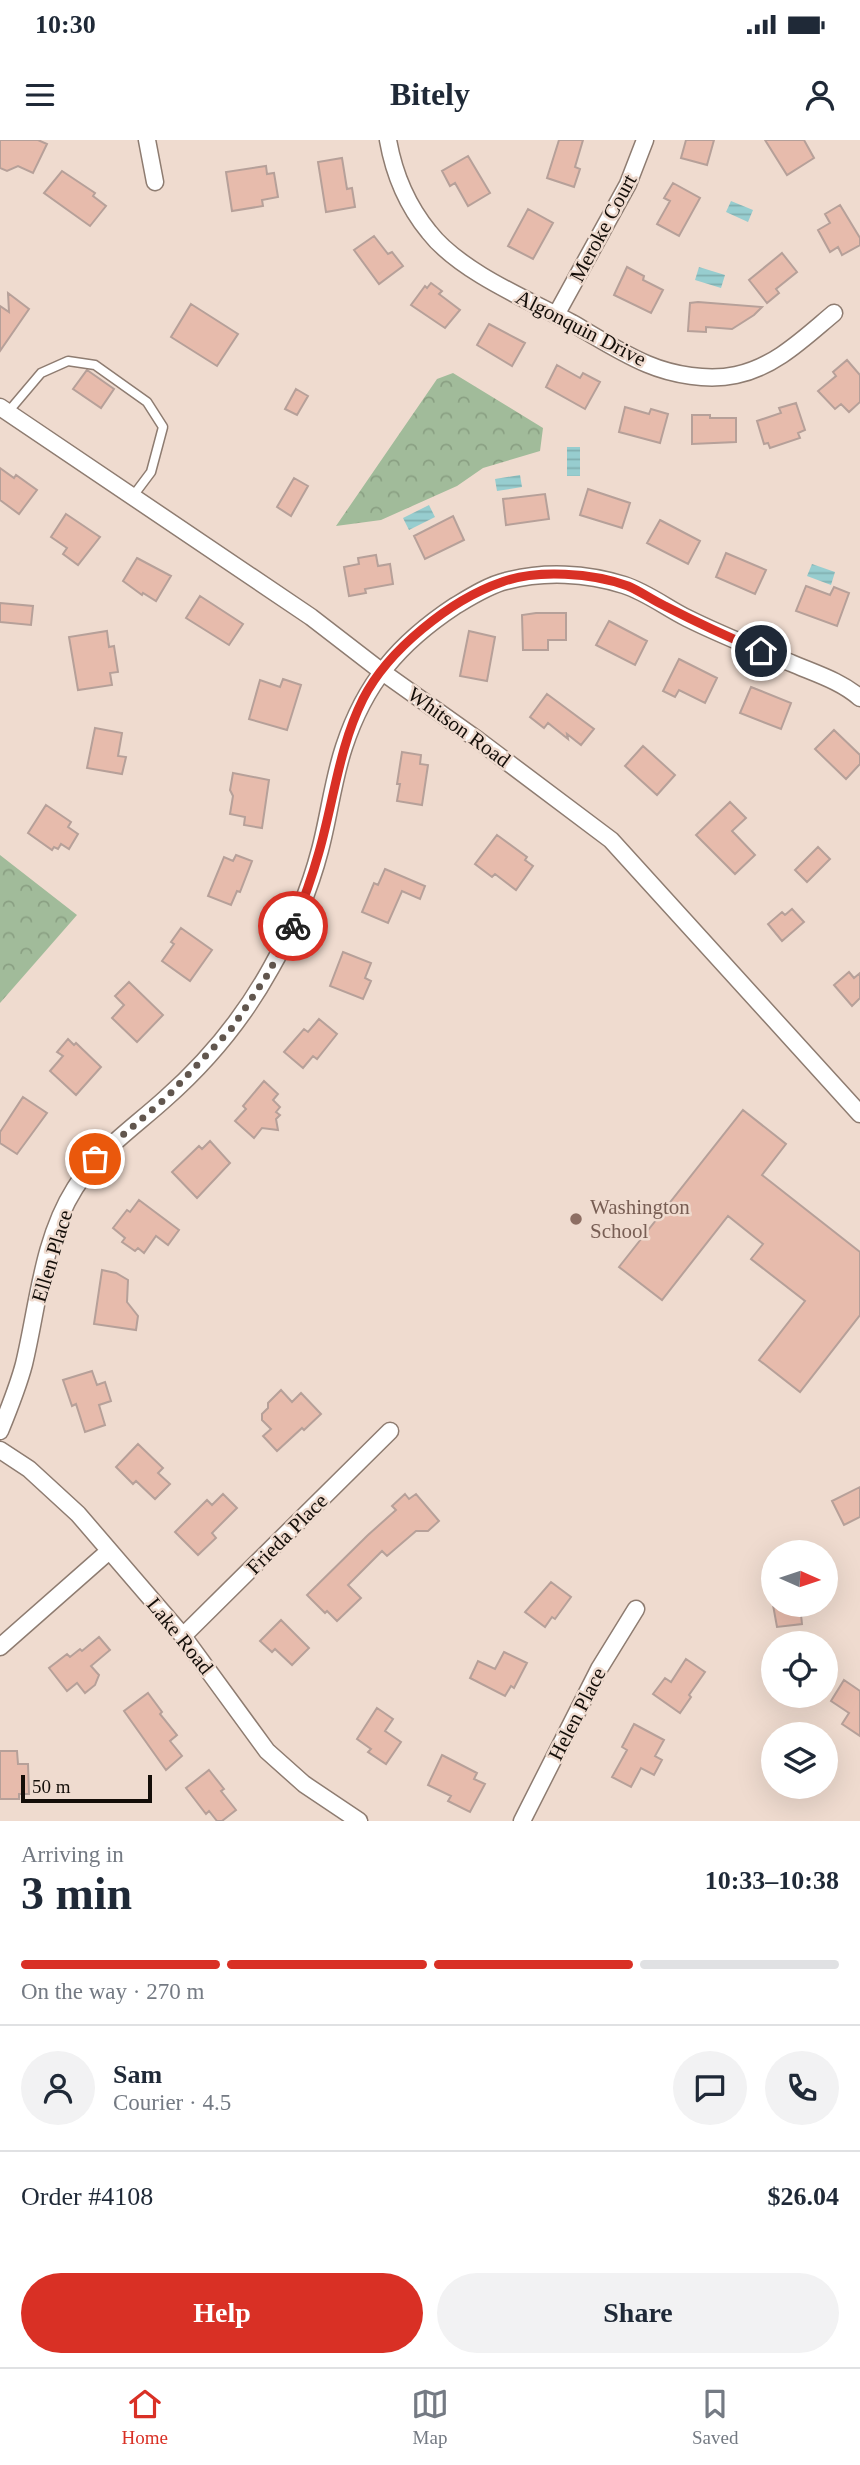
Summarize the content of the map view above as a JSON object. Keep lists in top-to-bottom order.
{
  "streets": {
    "street": [
      "Meroke Court",
      "Algonquin Drive",
      "Whitson Road",
      "Ellen Place",
      "Frieda Place",
      "Lake Road",
      "Helen Place"
    ]
  },
  "crossings": [
    ["Meroke Court", "Algonquin Drive"],
    ["Whitson Road", "Ellen Place"],
    ["Frieda Place", "Lake Road"]
  ],
  "places": ["Washington School"],
  "scale_bar": "50 m",
  "north": "right",
  "page": {
    "status": "10:30",
    "header": "Bitely",
    "scale": "50 m",
    "heading": ["3 min", "Arriving in", "10:33–10:38"],
    "panel": [
      "Sam",
      "Courier · 4.5",
      "Order #4108",
      "$26.04"
    ],
    "bar": "On the way · 270 m",
    "buttons": ["Help", "Share"],
    "tabs": ["Home", "Map", "Saved"]
  }
}
